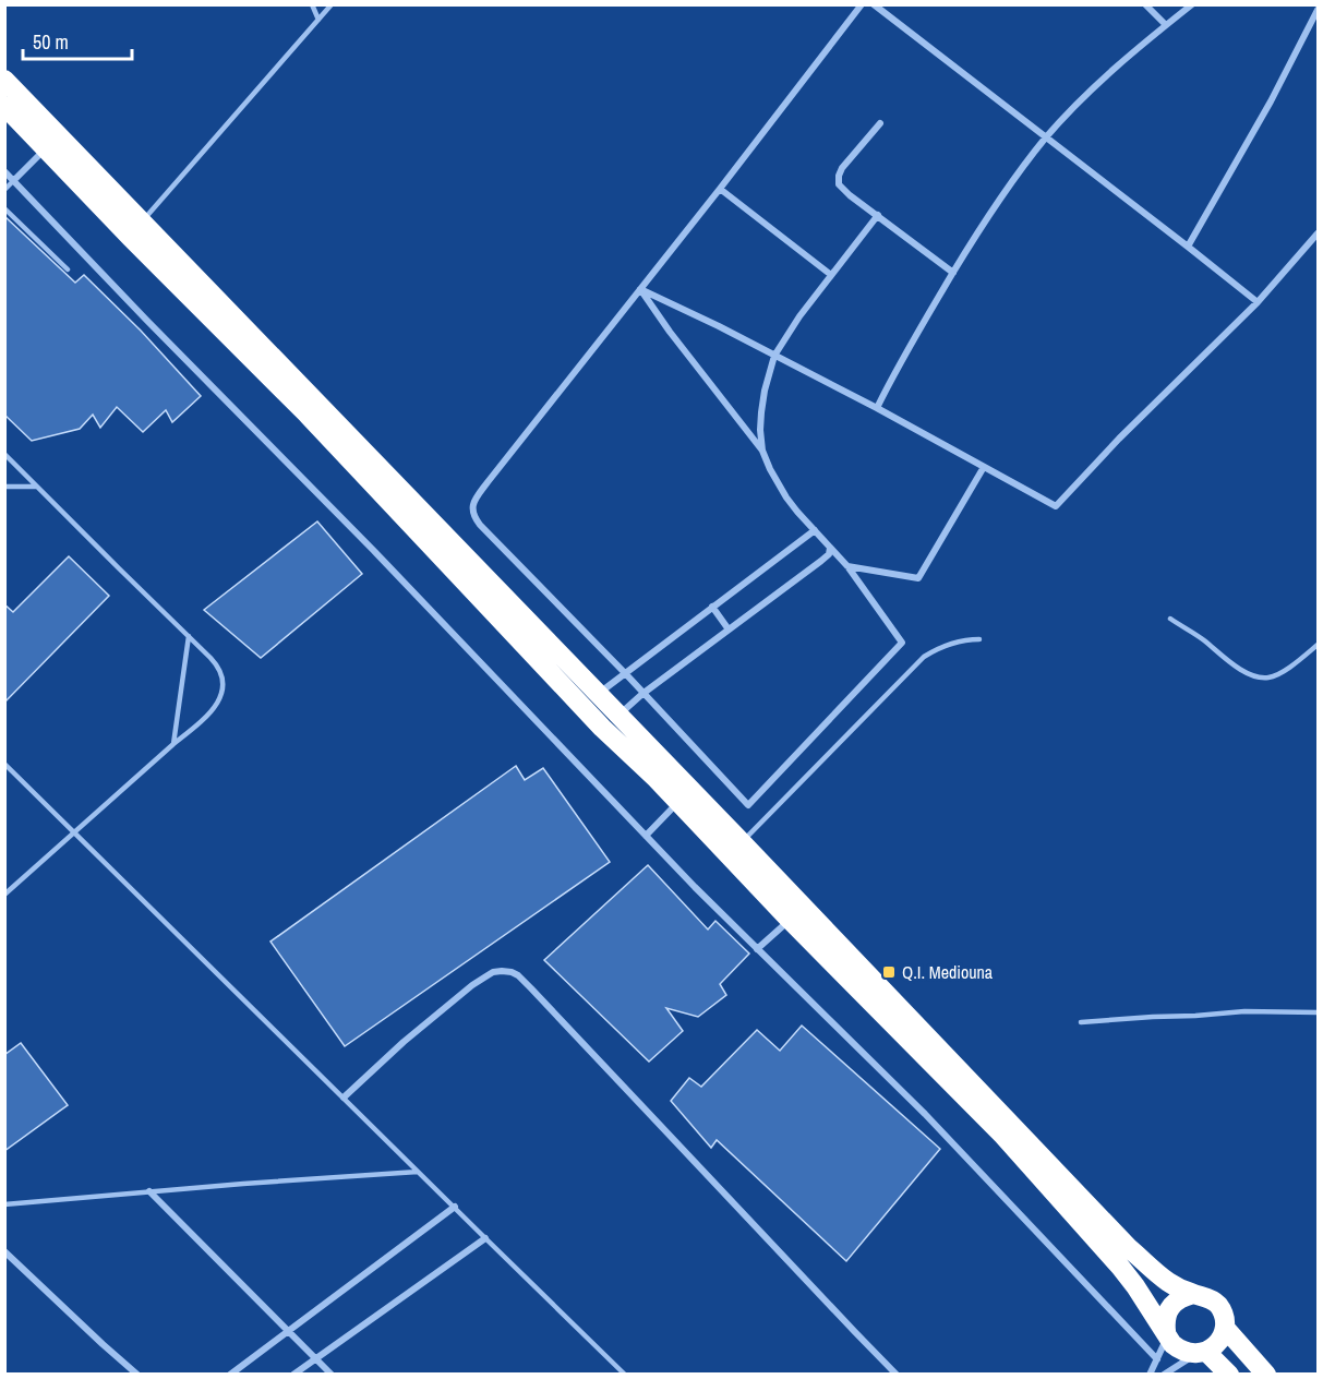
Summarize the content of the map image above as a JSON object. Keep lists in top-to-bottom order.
{
  "places": {
    "transit": ["Q.I. Mediouna"]
  },
  "scale_bar": "50 m"
}
